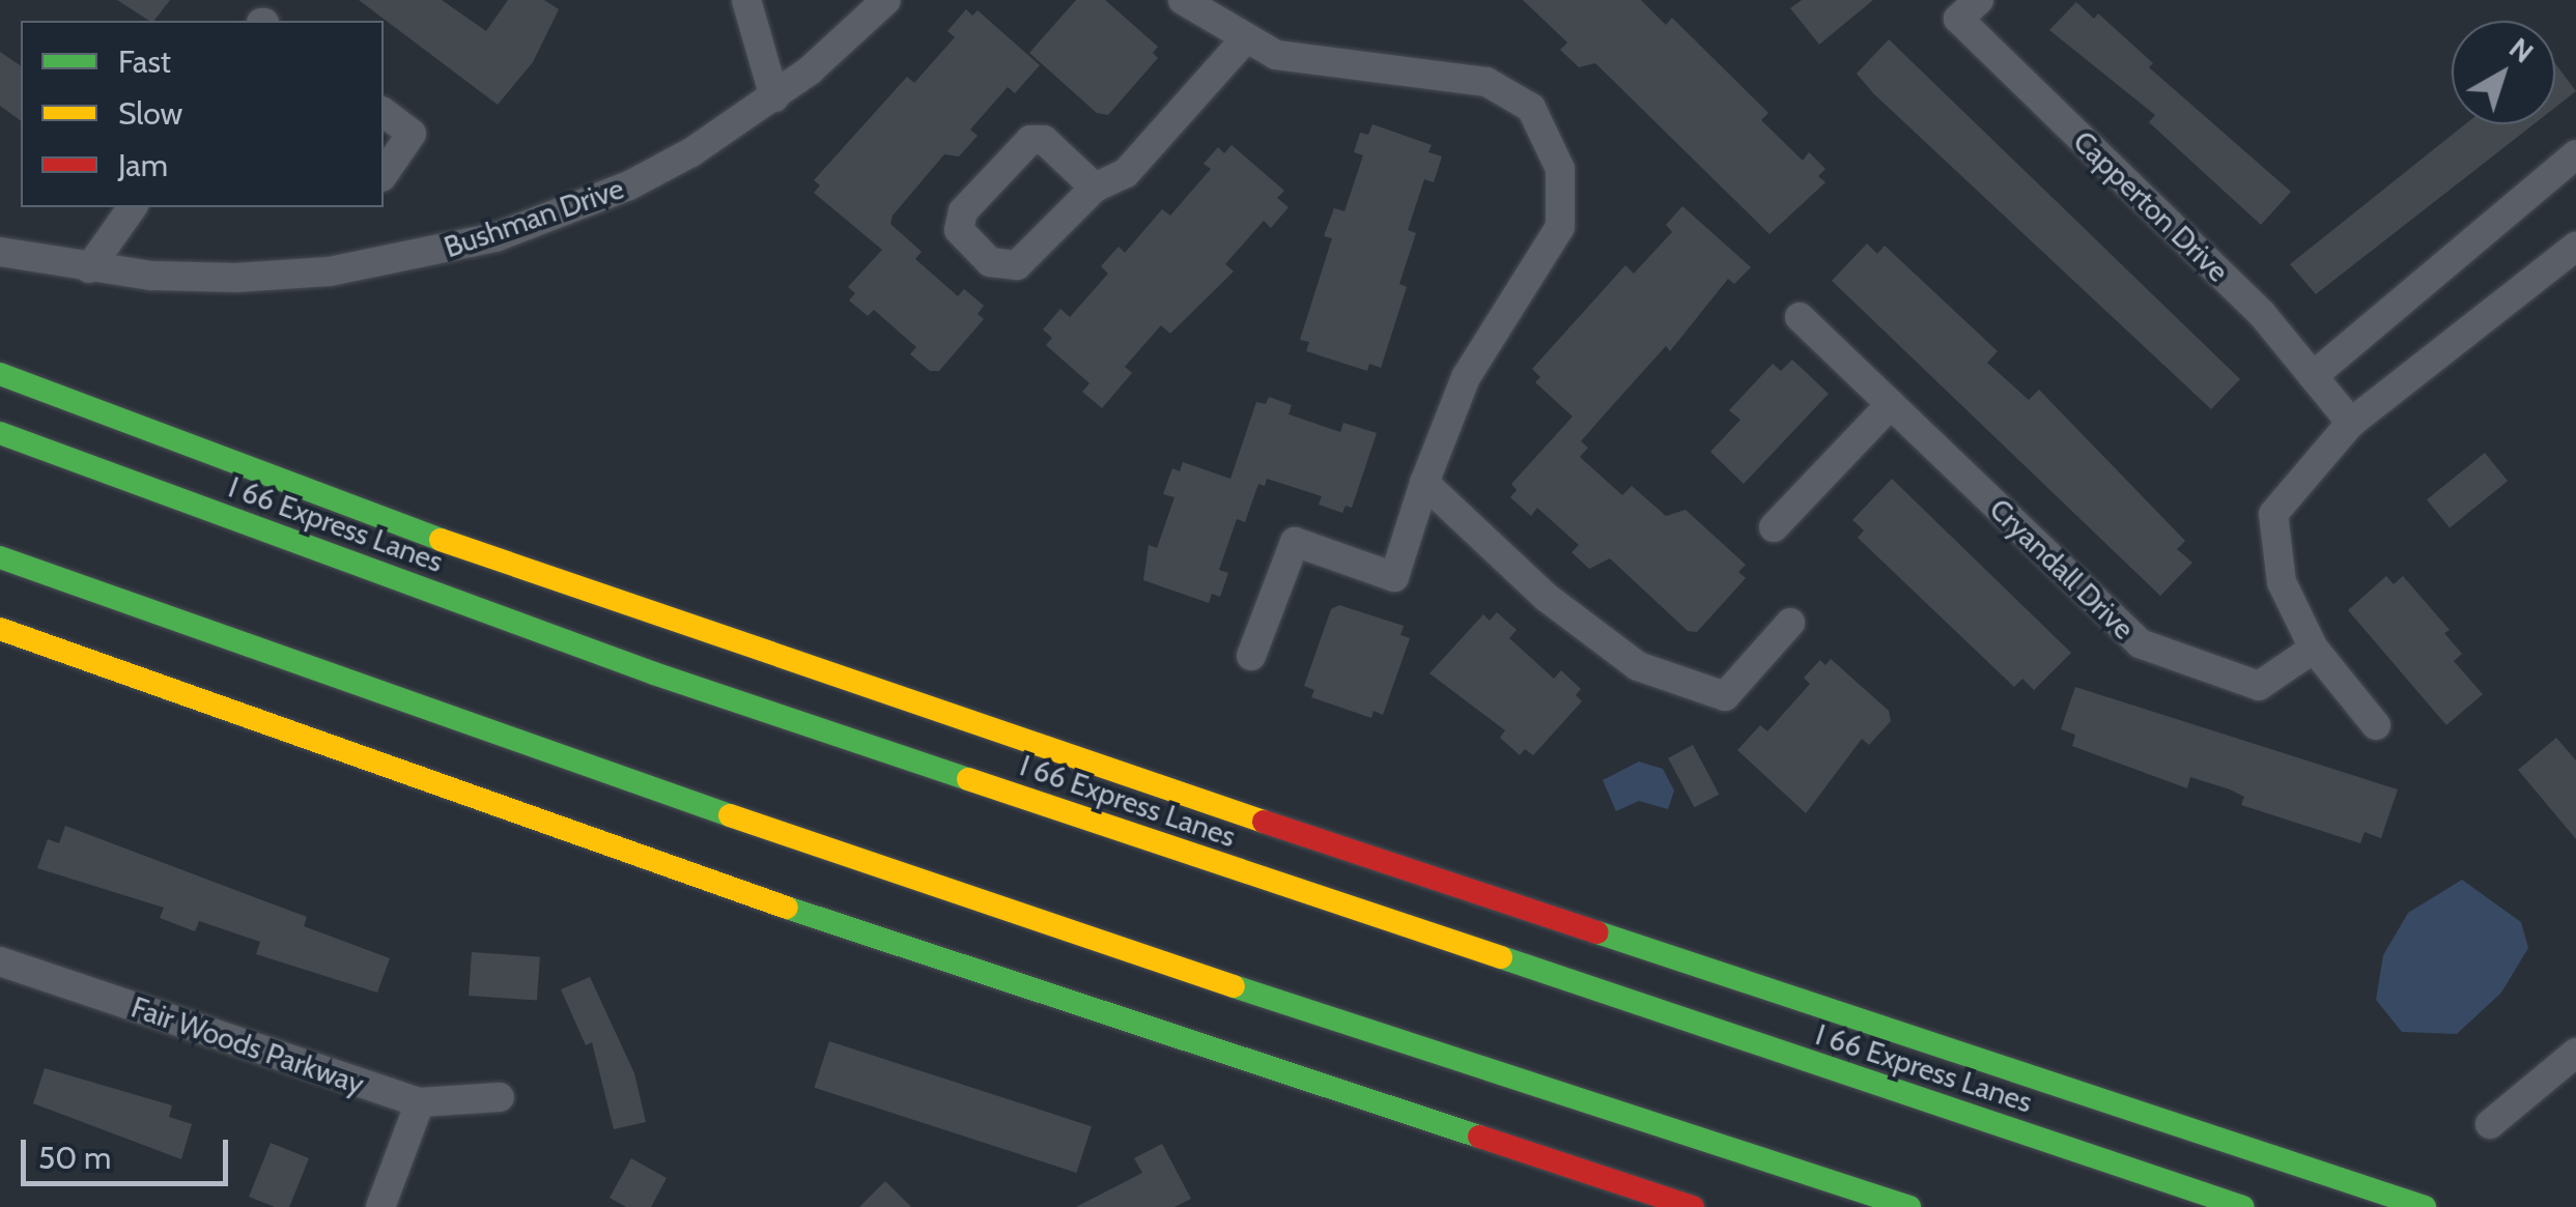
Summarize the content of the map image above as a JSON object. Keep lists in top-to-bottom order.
{
  "streets": {
    "highway": ["I 66 Express Lanes"],
    "street": [
      "Capperton Drive",
      "Bushman Drive",
      "Cryandall Drive",
      "Fair Woods Parkway"
    ]
  },
  "legend": ["Fast", "Slow", "Jam"],
  "scale_bar": "50 m",
  "north": "top right"
}
